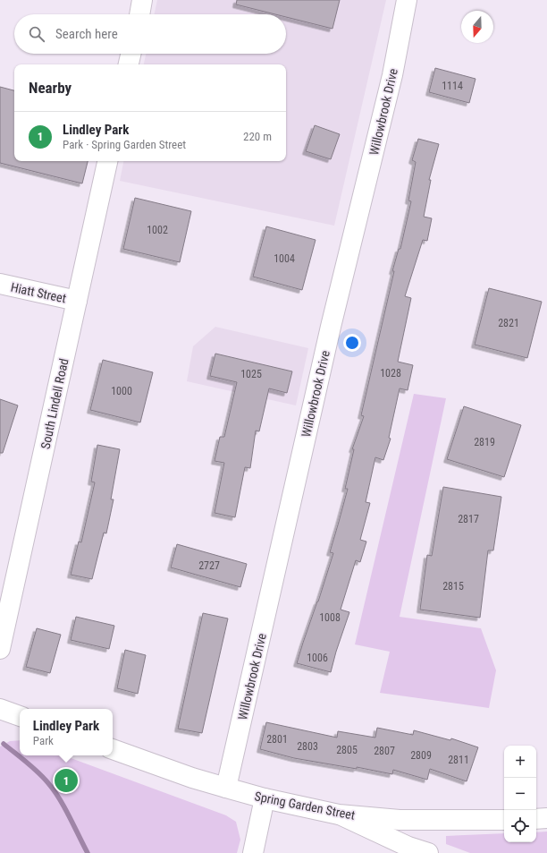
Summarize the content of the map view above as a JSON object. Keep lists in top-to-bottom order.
{
  "streets": {
    "street": [
      "Willowbrook Drive",
      "Hiatt Street",
      "South Lindell Road",
      "Spring Garden Street"
    ]
  },
  "crossings": [
    ["Willowbrook Drive", "Spring Garden Street"],
    ["Hiatt Street", "South Lindell Road"]
  ],
  "house_numbers": [
    "1114",
    "1002",
    "1004",
    "2821",
    "1028",
    "1025",
    "1000",
    "2819",
    "2817",
    "2727",
    "2815",
    "1008",
    "1006",
    "2801",
    "2803",
    "2805",
    "2807",
    "2809",
    "2811"
  ],
  "north": "bottom",
  "page": {
    "search": "Search here",
    "heading": "Nearby",
    "list": [
      {
        "mark": "1",
        "name": "Lindley Park",
        "note": "Park · Spring Garden Street",
        "value": "220 m"
      }
    ],
    "popup": ["Lindley Park", "Park"],
    "map_buttons": ["+", "−"],
    "pins": "1"
  }
}
